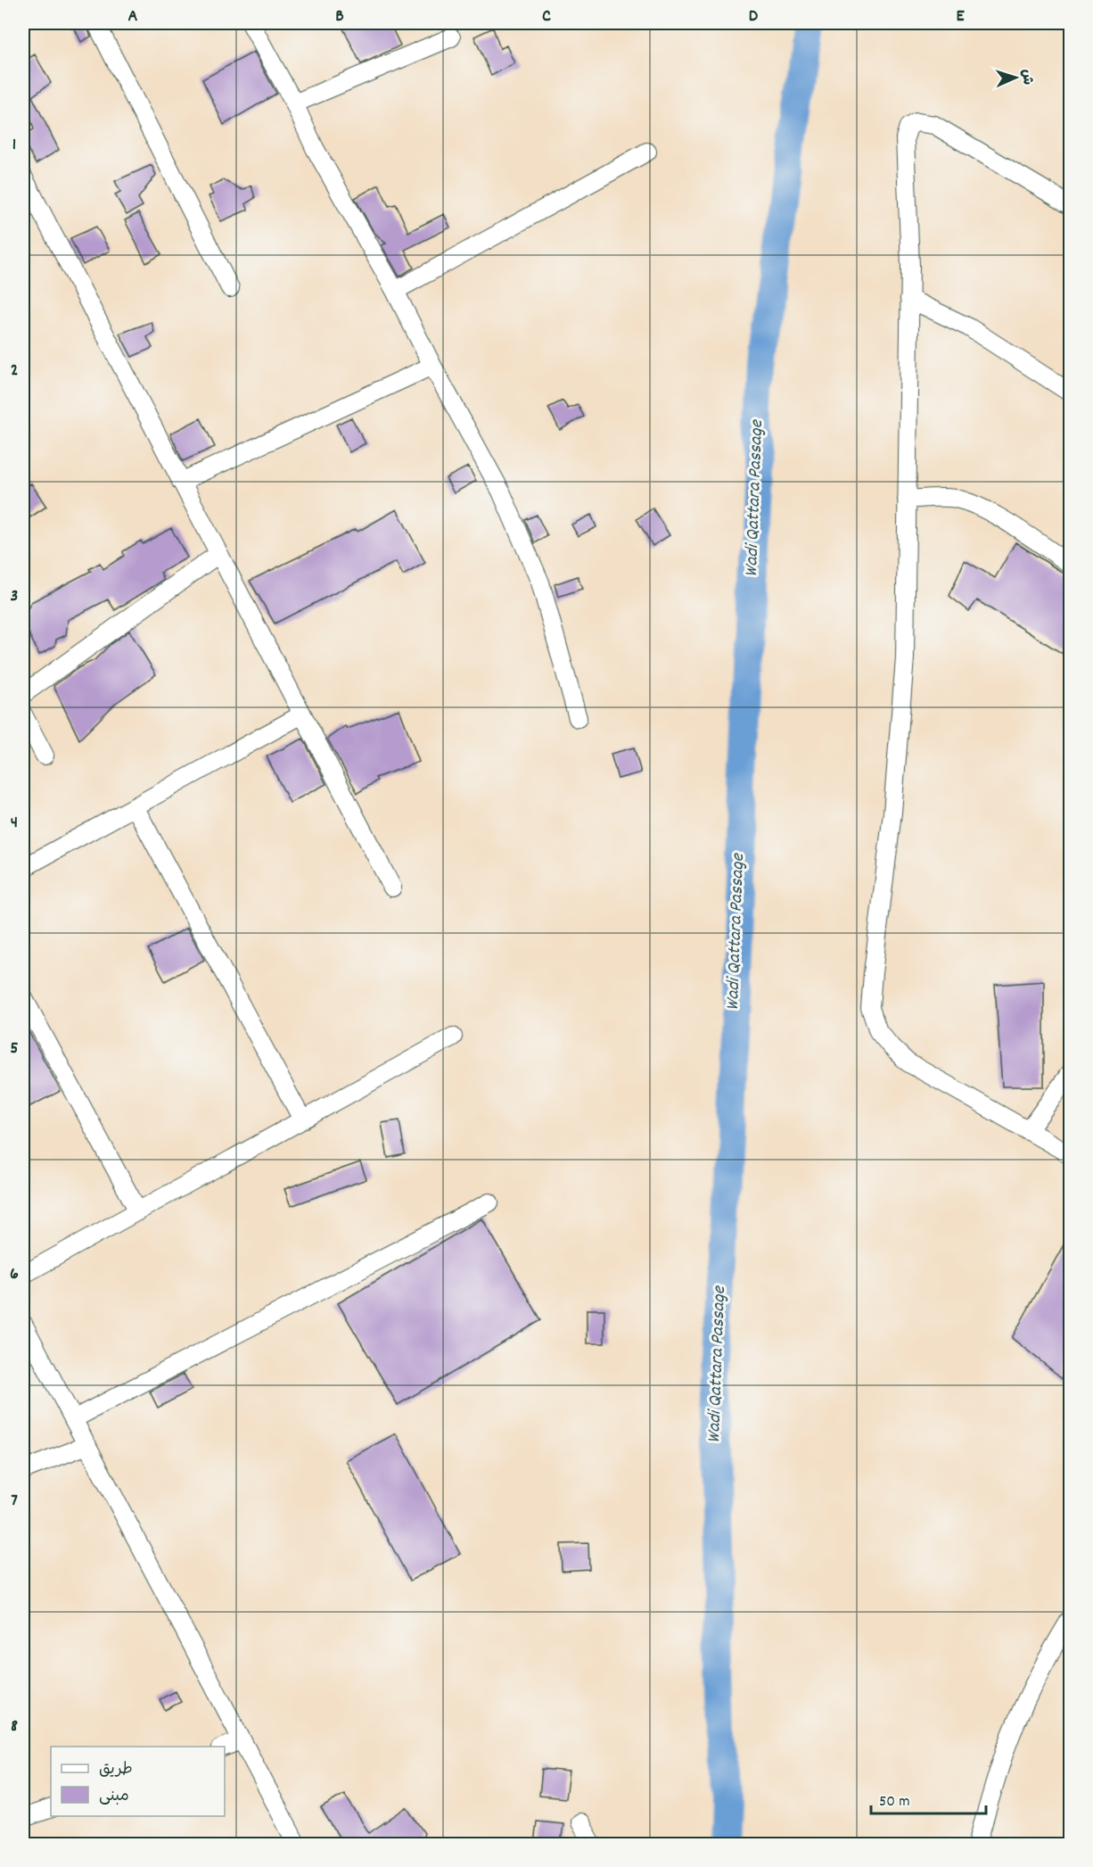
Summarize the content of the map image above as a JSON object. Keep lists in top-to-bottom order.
{
  "water": ["Wadi Qattara Passage"],
  "legend": ["طريق", "مبنى"],
  "scale_bar": "50 m",
  "north": "right",
  "grid": {
    "columns": [
      "A",
      "B",
      "C",
      "D",
      "E"
    ],
    "rows": [
      "1",
      "2",
      "3",
      "4",
      "5",
      "6",
      "7",
      "8"
    ]
  }
}
